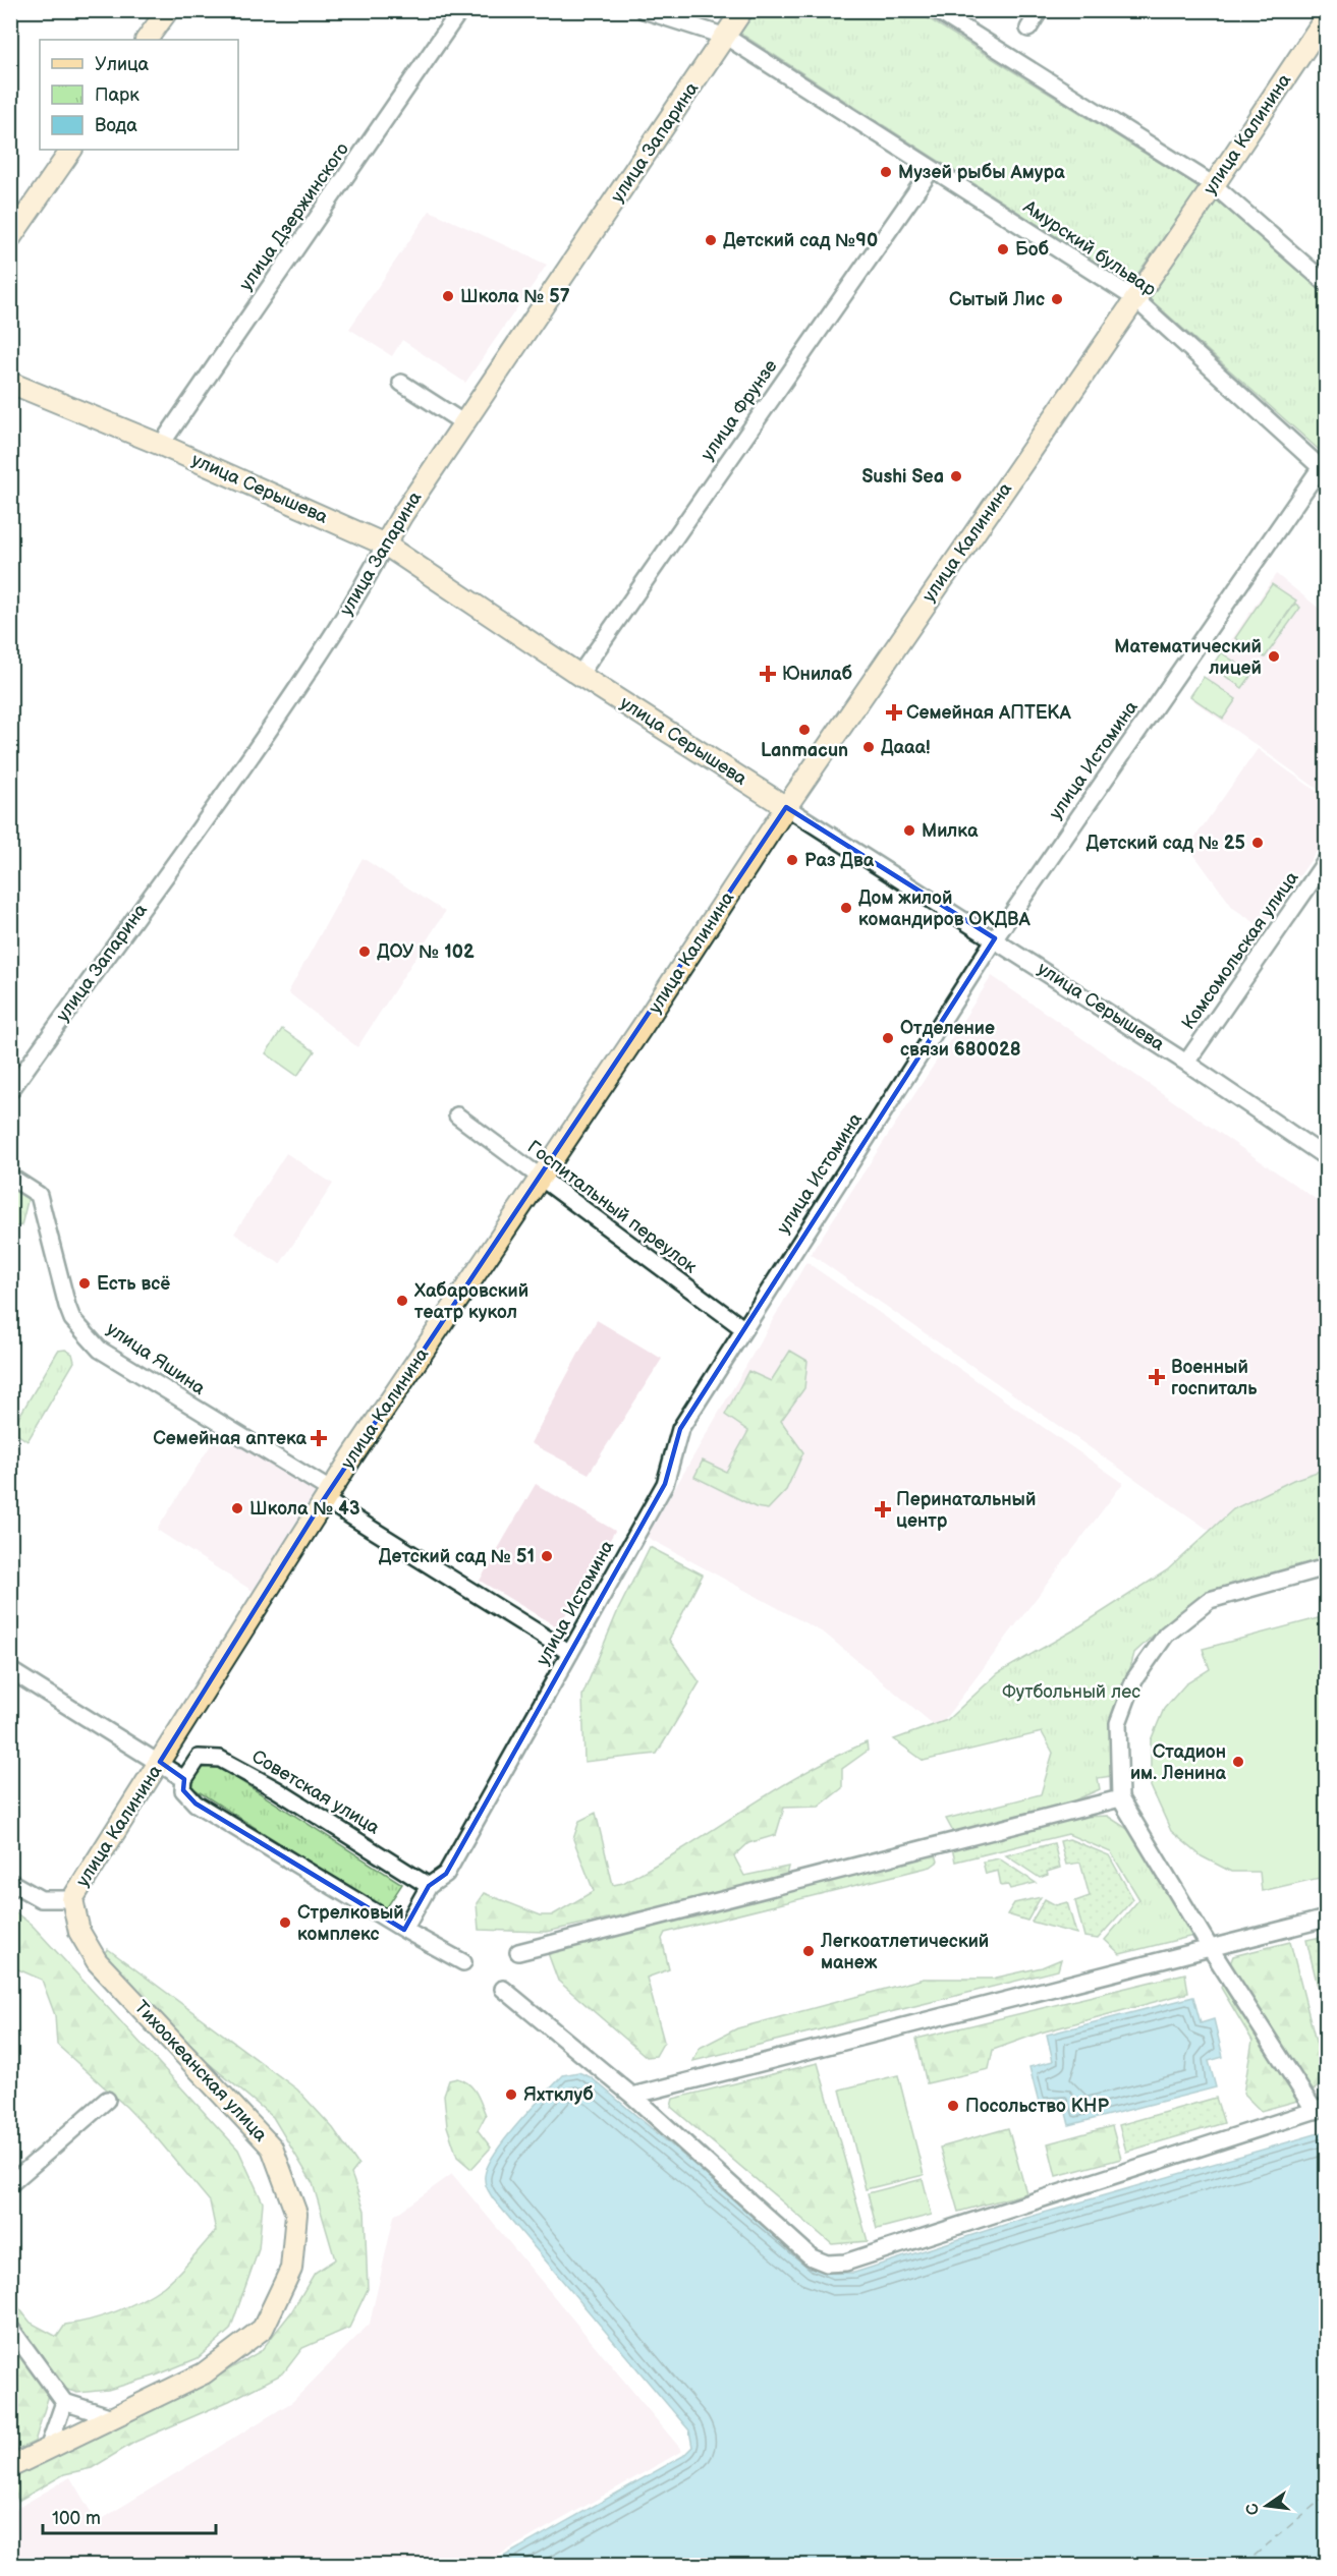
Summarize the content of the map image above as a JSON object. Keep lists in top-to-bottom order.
{
  "streets": {
    "main road": [
      "улица Калинина",
      "улица Запарина",
      "улица Серышева",
      "Тихоокеанская улица"
    ],
    "street": [
      "улица Дзержинского",
      "Амурский бульвар",
      "улица Фрунзе",
      "улица Истомина",
      "Комсомольская улица",
      "Госпитальный переулок",
      "улица Яшина",
      "Советская улица"
    ]
  },
  "crossings": [
    ["улица Калинина", "Амурский бульвар"],
    ["улица Калинина", "улица Серышева"],
    ["улица Калинина", "Госпитальный переулок"],
    ["улица Калинина", "улица Яшина"],
    ["улица Калинина", "Тихоокеанская улица"],
    ["улица Запарина", "Амурский бульвар"],
    ["улица Запарина", "улица Серышева"],
    ["улица Дзержинского", "улица Серышева"],
    ["Амурский бульвар", "улица Фрунзе"],
    ["Амурский бульвар", "улица Истомина"],
    ["улица Фрунзе", "улица Серышева"],
    ["улица Серышева", "улица Истомина"],
    ["улица Серышева", "Комсомольская улица"],
    ["улица Истомина", "Госпитальный переулок"],
    ["улица Истомина", "улица Яшина"],
    ["улица Истомина", "Советская улица"]
  ],
  "parks": ["Футбольный лес"],
  "places": {
    "other": [
      "Музей рыбы Амура",
      "Детский сад №90",
      "Боб",
      "Школа № 57",
      "Сытый Лис",
      "Sushi Sea",
      "Математический лицей",
      "Lanmacun",
      "Дааа!",
      "Милка",
      "Детский сад № 25",
      "Раз Два",
      "Дом жилой командиров ОКДВА",
      "ДОУ № 102",
      "Отделение связи 680028",
      "Есть всё",
      "Хабаровский театр кукол",
      "Школа № 43",
      "Детский сад № 51",
      "Стадион им. Ленина",
      "Стрелковый комплекс",
      "Легкоатлетический манеж",
      "Яхтклуб",
      "Посольство КНР"
    ],
    "health": [
      "Юнилаб",
      "Семейная АПТЕКА",
      "Военный госпиталь",
      "Семейная аптека",
      "Перинатальный центр"
    ]
  },
  "legend": ["Улица", "Парк", "Вода"],
  "scale_bar": "100 m",
  "north": "left"
}
